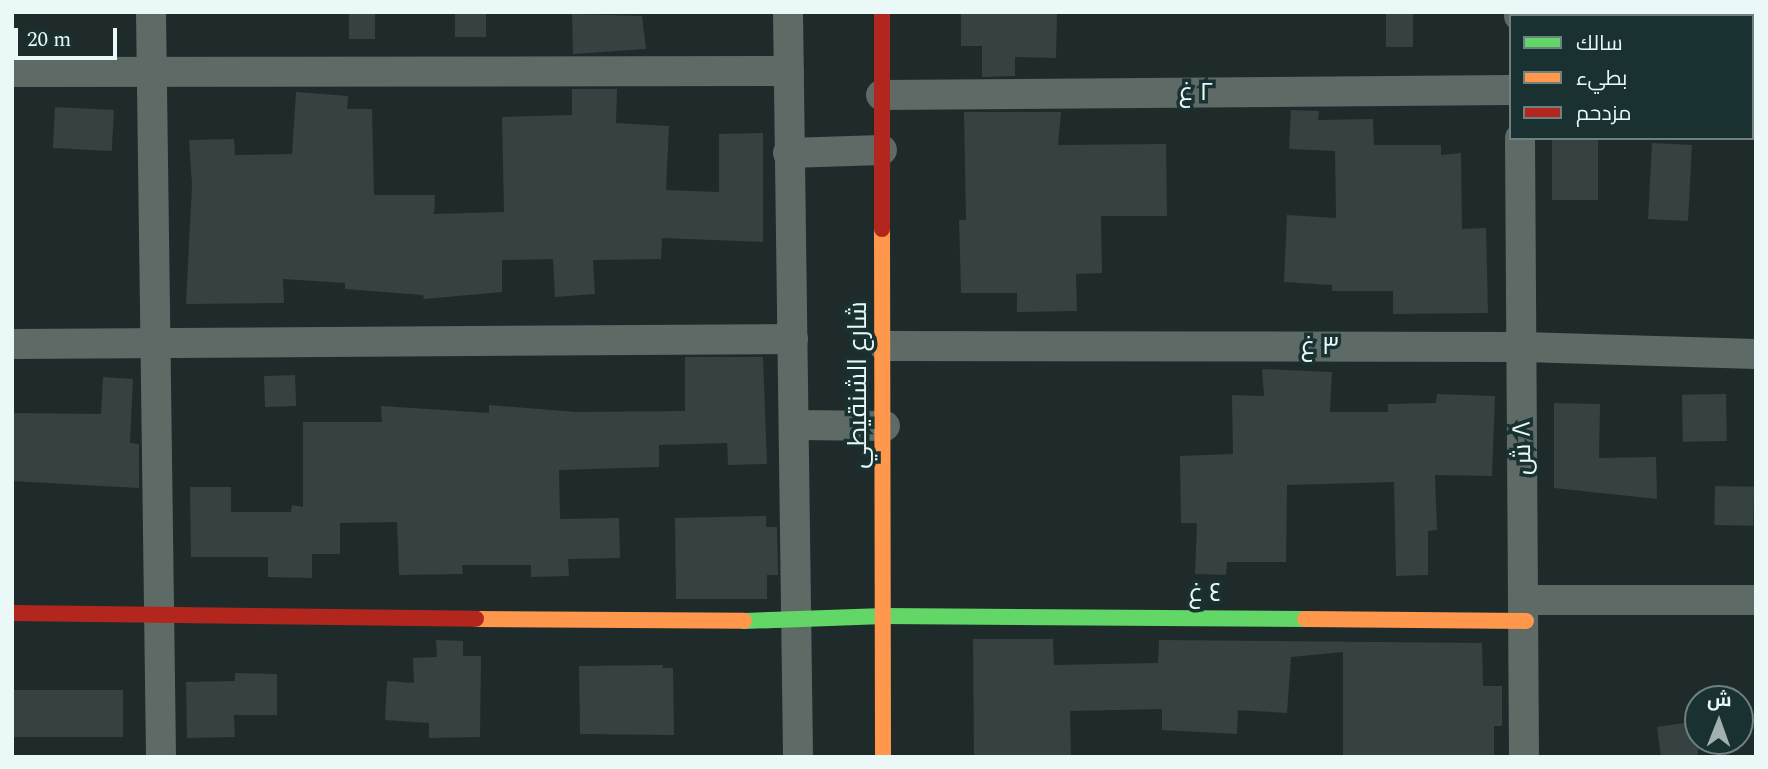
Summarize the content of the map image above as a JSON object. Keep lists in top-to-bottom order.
{
  "streets": {
    "street": [
      "٢ غ",
      "٣ غ",
      "شارع الشنقيطي",
      "٨ ش",
      "٤ غ"
    ]
  },
  "crossings": [
    ["٢ غ", "شارع الشنقيطي"],
    ["٣ غ", "شارع الشنقيطي"],
    ["٣ غ", "٨ ش"],
    ["شارع الشنقيطي", "٤ غ"],
    ["٨ ش", "٤ غ"]
  ],
  "legend": ["سالك", "بطيء", "مزدحم"],
  "scale_bar": "20 m",
  "north": "top"
}
